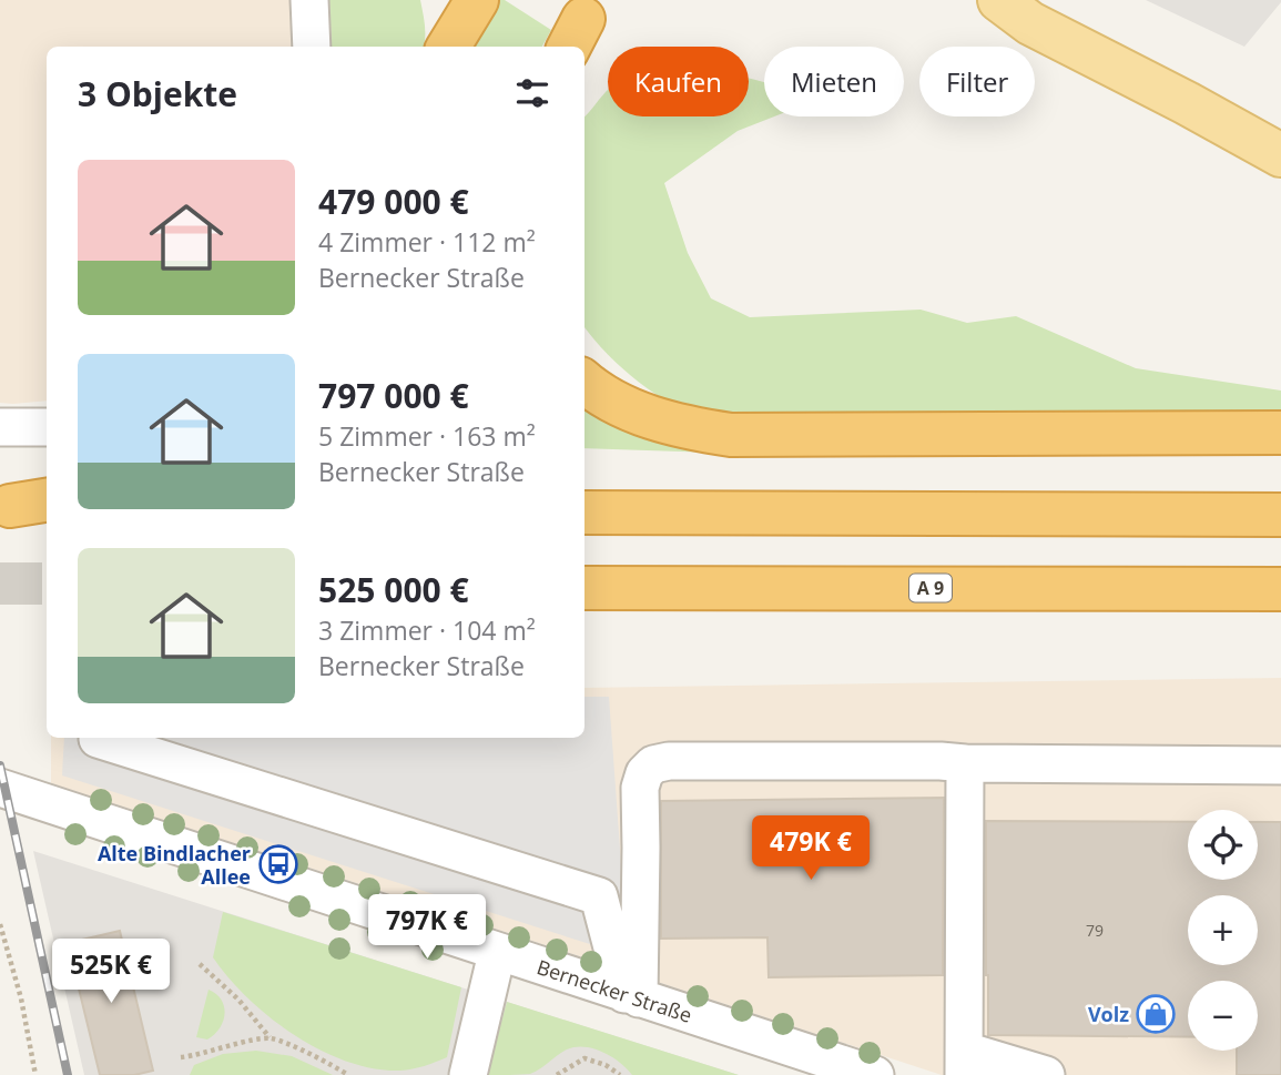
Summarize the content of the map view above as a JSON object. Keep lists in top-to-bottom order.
{
  "streets": {
    "highway": ["A 9"],
    "street": ["Bernecker Straße"]
  },
  "places": {
    "bus stop": ["Alte Bindlacher Allee"],
    "shop": ["Volz"]
  },
  "house_numbers": ["79"],
  "page": {
    "chip": ["Kaufen", "Mieten", "Filter"],
    "heading": "3 Objekte",
    "list": [
      {
        "name": "479 000 €",
        "note": "4 Zimmer · 112 m² · Bernecker Straße"
      },
      {
        "name": "797 000 €",
        "note": "5 Zimmer · 163 m² · Bernecker Straße"
      },
      {
        "name": "525 000 €",
        "note": "3 Zimmer · 104 m² · Bernecker Straße"
      }
    ],
    "map_buttons": ["+", "−"],
    "price": ["479K €", "797K €", "525K €"]
  }
}
